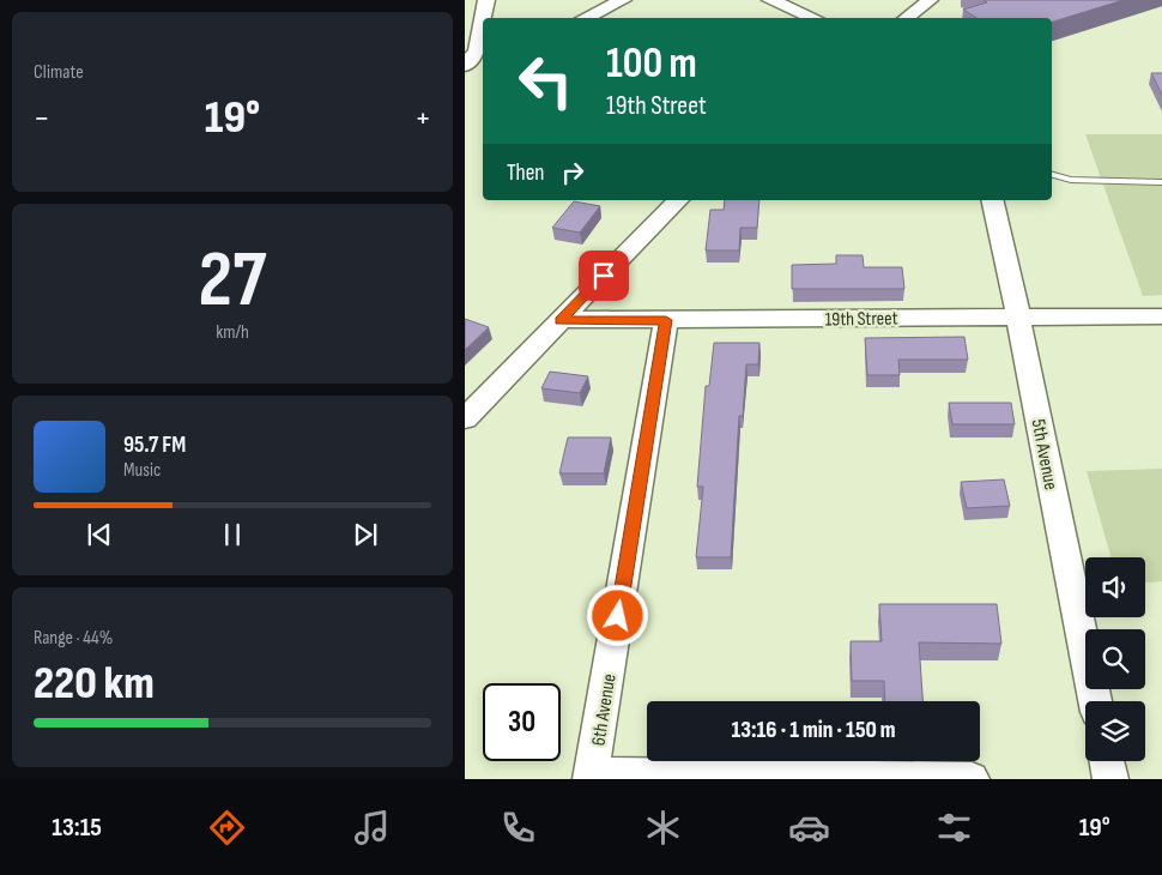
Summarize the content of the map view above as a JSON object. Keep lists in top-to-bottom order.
{
  "streets": {
    "street": ["19th Street", "5th Avenue", "6th Avenue"]
  },
  "crossings": [
    ["19th Street", "5th Avenue"],
    ["19th Street", "6th Avenue"]
  ],
  "page": {
    "tile": [
      "Climate",
      ["27", "km/h"],
      ["Range · 44%", "220 km"]
    ],
    "turn": ["100 m", "19th Street"],
    "heat": ["−", "19°", "+"],
    "then": "Then",
    "song": ["95.7 FM", "Music"],
    "limit": "30",
    "trip": "13:16 · 1 min · 150 m",
    "tabs": ["13:15", "19°"]
  }
}
